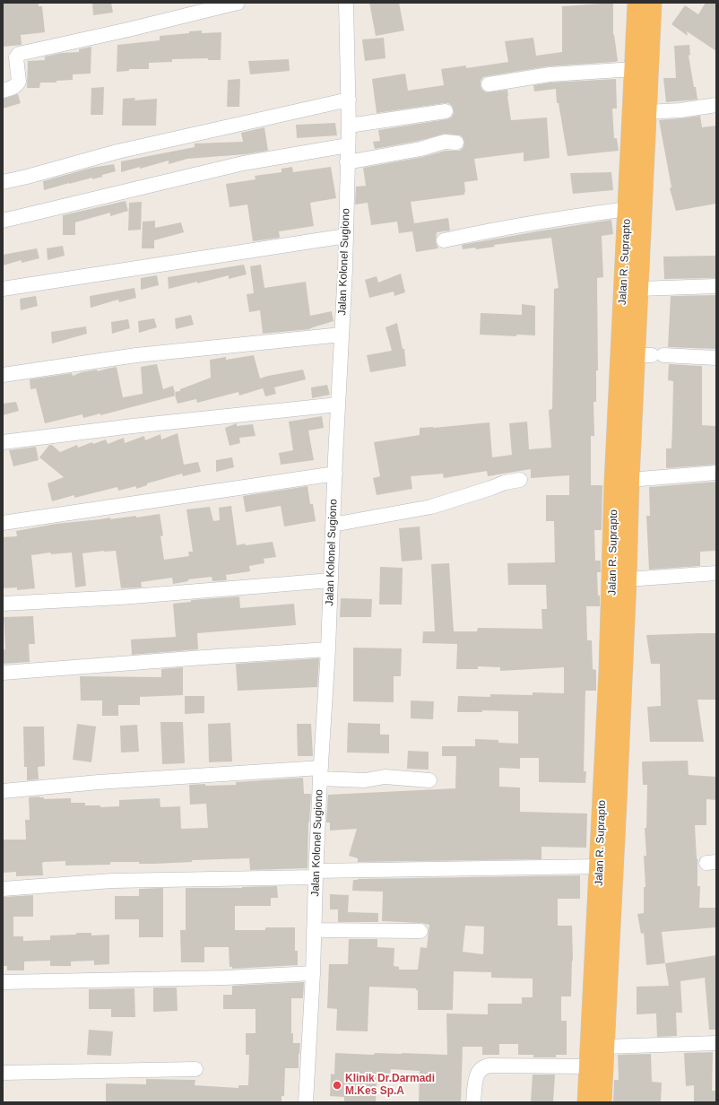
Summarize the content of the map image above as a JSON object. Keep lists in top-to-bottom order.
{
  "streets": {
    "highway": ["Jalan R. Suprapto"],
    "street": ["Jalan Kolonel Sugiono"]
  },
  "places": ["Klinik Dr.Darmadi M.Kes Sp.A"]
}
